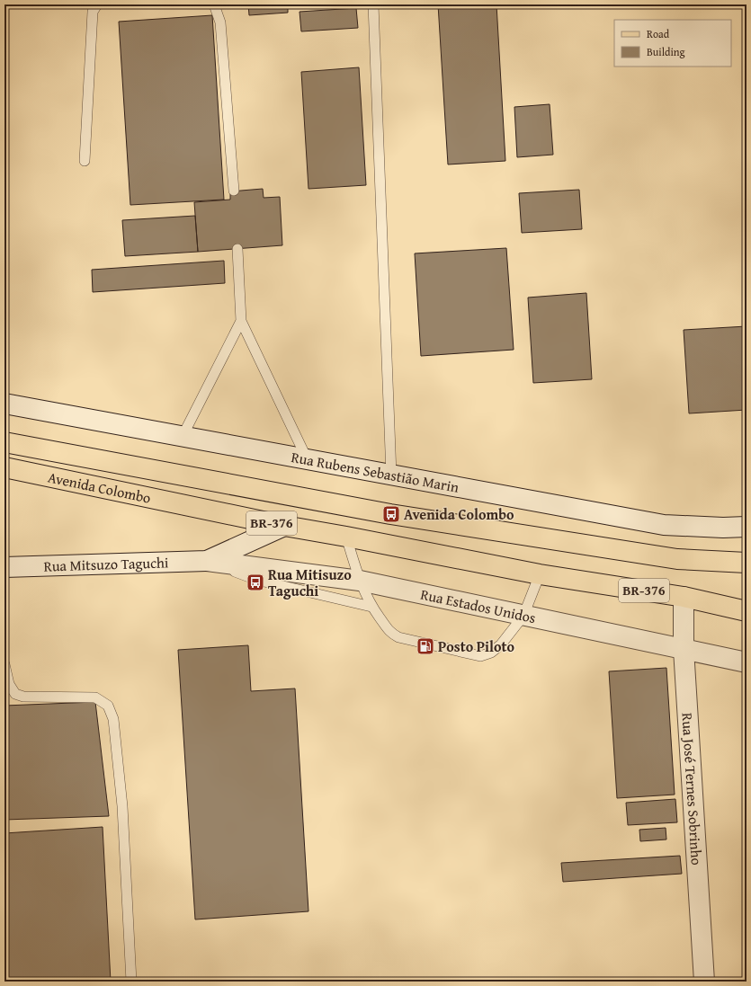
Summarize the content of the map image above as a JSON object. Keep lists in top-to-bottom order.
{
  "streets": {
    "main road": ["Avenida Colombo", "BR-376"],
    "street": [
      "Rua Rubens Sebastião Marin",
      "Rua Mitsuzo Taguchi",
      "Rua Estados Unidos",
      "Rua José Ternes Sobrinho"
    ]
  },
  "crossings": [
    ["Avenida Colombo", "Rua José Ternes Sobrinho"],
    ["Rua Mitsuzo Taguchi", "Rua Estados Unidos"],
    ["Rua Estados Unidos", "Rua José Ternes Sobrinho"]
  ],
  "places": {
    "bus stop": ["Avenida Colombo", "Rua Mitisuzo Taguchi"],
    "fuel station": ["Posto Piloto"]
  },
  "legend": ["Road", "Building"]
}
